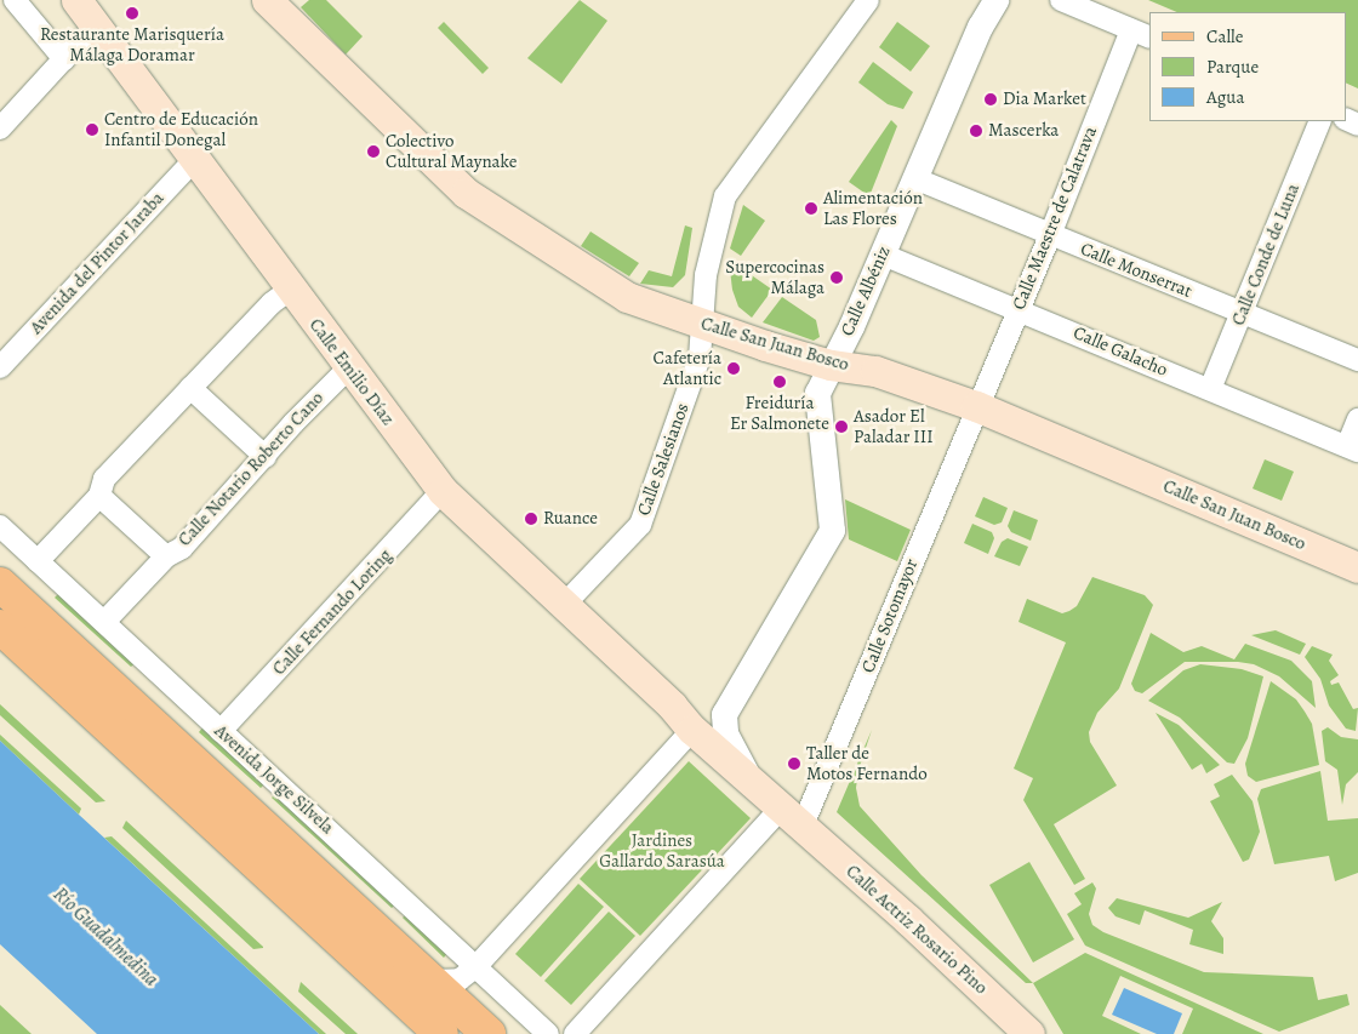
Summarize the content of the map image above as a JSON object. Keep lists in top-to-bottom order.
{
  "streets": {
    "main road": ["Calle San Juan Bosco", "Calle Emilio Díaz", "Calle Actriz Rosario Pino"],
    "street": [
      "Calle Maestre de Calatrava",
      "Calle Conde de Luna",
      "Avenida del Pintor Jaraba",
      "Calle Monserrat",
      "Calle Albéniz",
      "Calle Galacho",
      "Calle Salesianos",
      "Calle Notario Roberto Cano",
      "Calle Fernando Loring",
      "Calle Sotomayor",
      "Avenida Jorge Silvela"
    ]
  },
  "crossings": [
    ["Calle Maestre de Calatrava", "Calle Monserrat"],
    ["Calle Maestre de Calatrava", "Calle San Juan Bosco"],
    ["Calle Maestre de Calatrava", "Calle Galacho"],
    ["Calle Maestre de Calatrava", "Calle Sotomayor"],
    ["Calle Conde de Luna", "Calle Monserrat"],
    ["Calle Conde de Luna", "Calle Galacho"],
    ["Avenida del Pintor Jaraba", "Calle Emilio Díaz"],
    ["Calle Monserrat", "Calle Albéniz"],
    ["Calle Albéniz", "Calle San Juan Bosco"],
    ["Calle Albéniz", "Calle Galacho"],
    ["Calle Albéniz", "Calle Emilio Díaz"],
    ["Calle San Juan Bosco", "Calle Salesianos"],
    ["Calle San Juan Bosco", "Calle Sotomayor"],
    ["Calle Emilio Díaz", "Calle Salesianos"],
    ["Calle Emilio Díaz", "Calle Notario Roberto Cano"],
    ["Calle Emilio Díaz", "Calle Fernando Loring"],
    ["Calle Emilio Díaz", "Calle Sotomayor"],
    ["Calle Emilio Díaz", "Calle Actriz Rosario Pino"],
    ["Calle Notario Roberto Cano", "Avenida Jorge Silvela"],
    ["Calle Fernando Loring", "Avenida Jorge Silvela"],
    ["Calle Sotomayor", "Calle Actriz Rosario Pino"]
  ],
  "water": ["Río Guadalmedina"],
  "parks": ["Jardines Gallardo Sarasúa"],
  "places": [
    "Restaurante Marisquería Málaga Doramar",
    "Dia Market",
    "Centro de Educación Infantil Donegal",
    "Mascerka",
    "Colectivo Cultural Maynake",
    "Alimentación Las Flores",
    "Supercocinas Málaga",
    "Cafetería Atlantic",
    "Freiduría Er Salmonete",
    "Asador El Paladar III",
    "Ruance",
    "Taller de Motos Fernando"
  ],
  "legend": ["Calle", "Parque", "Agua"]
}
